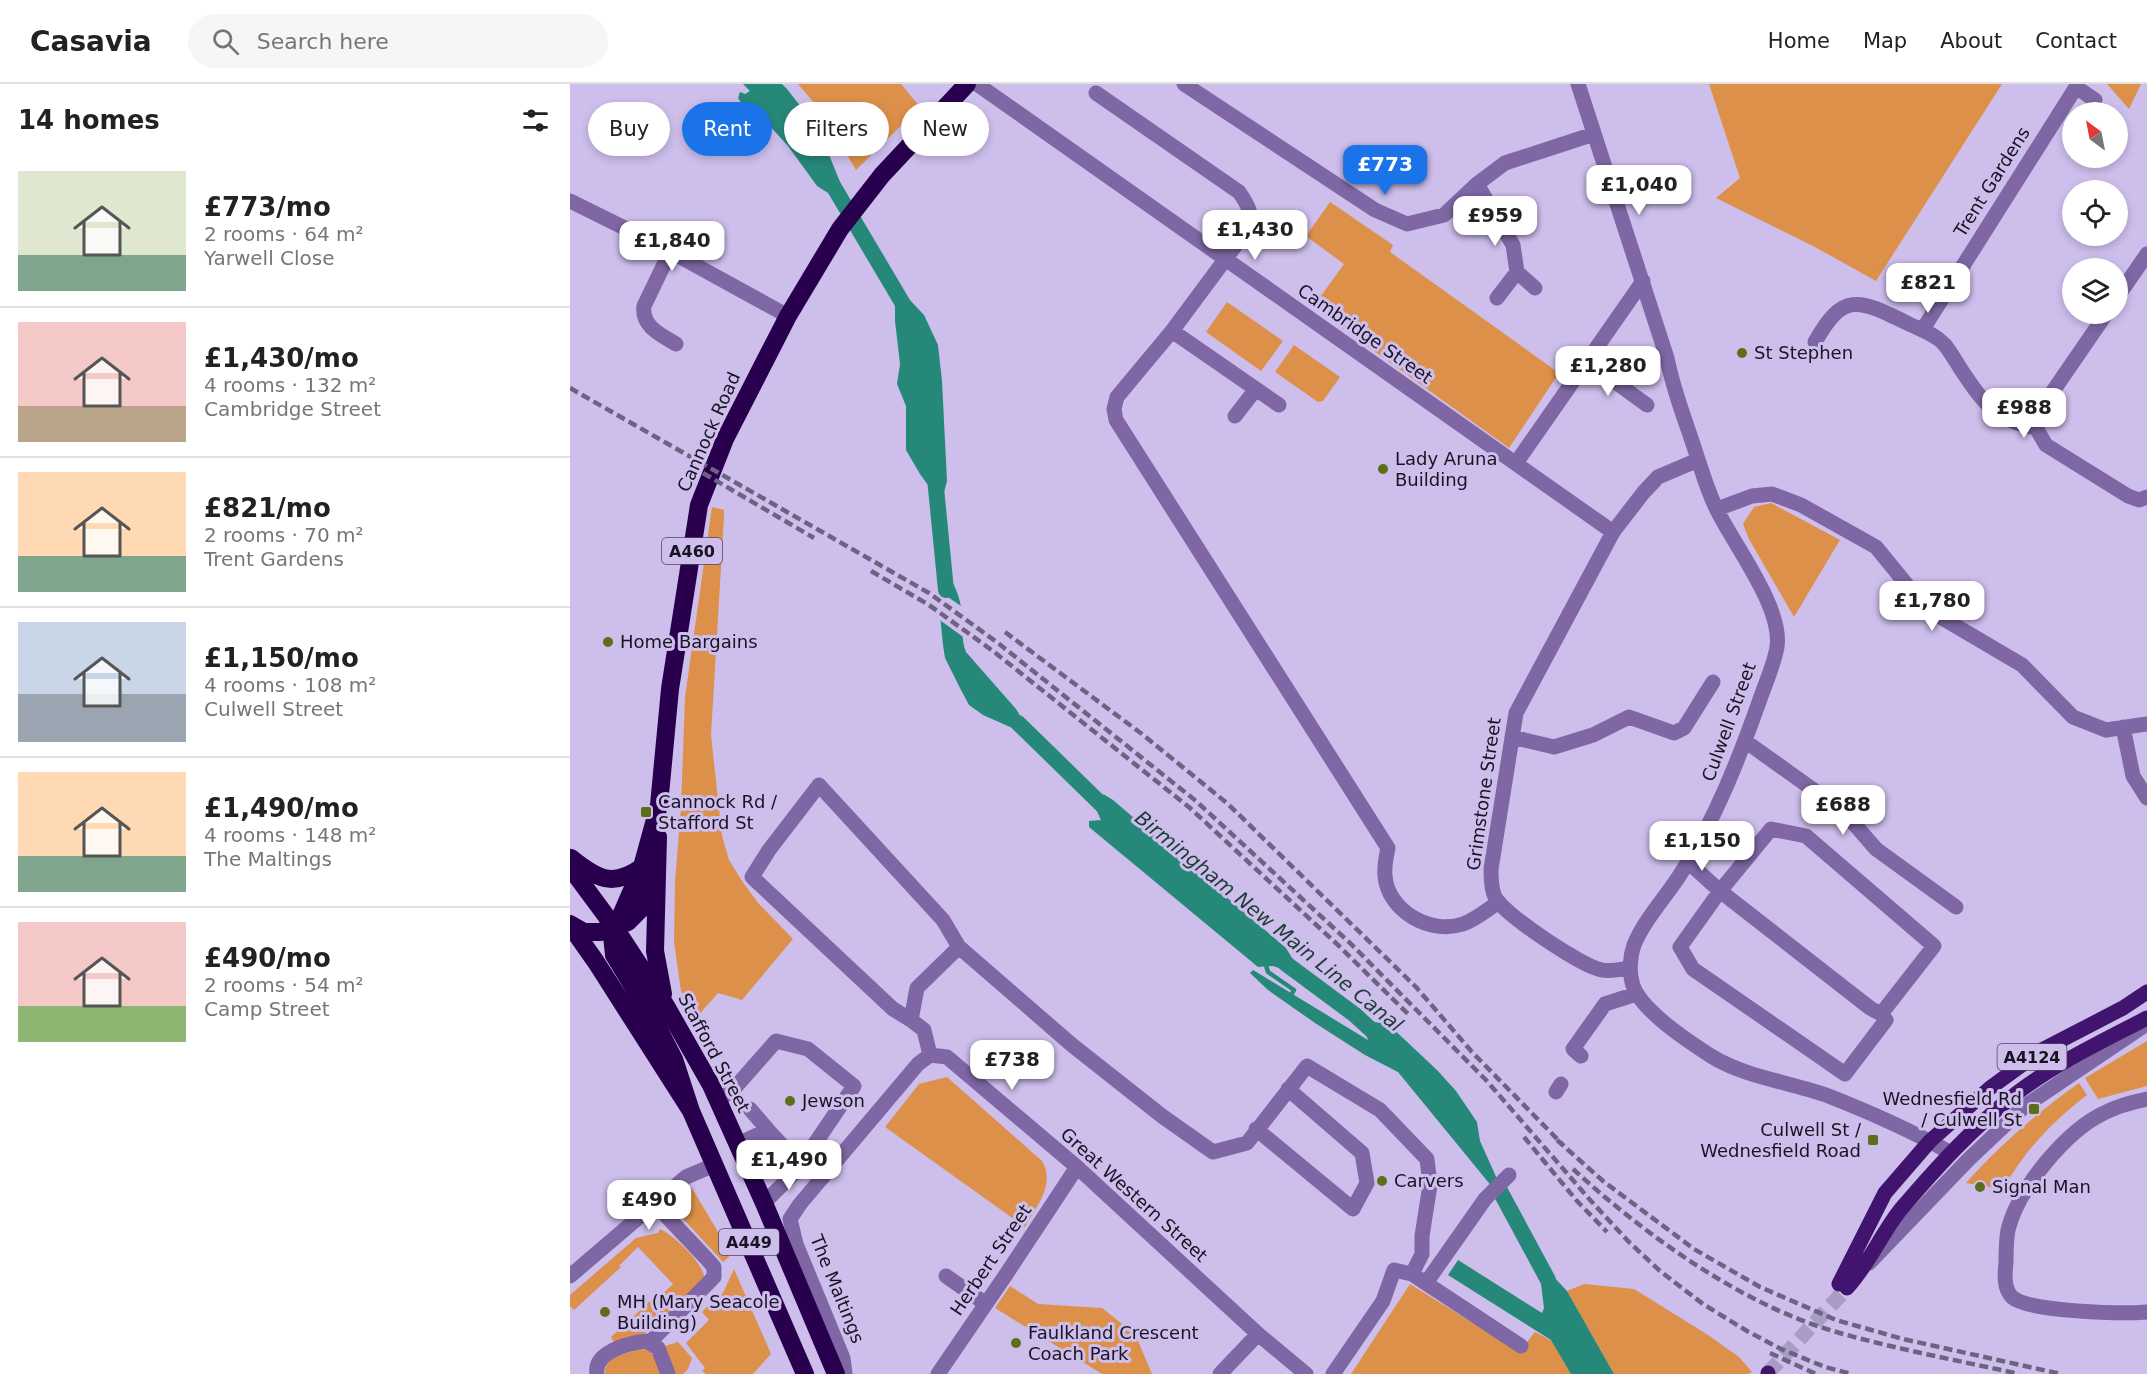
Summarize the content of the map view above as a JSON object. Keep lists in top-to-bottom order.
{
  "streets": {
    "highway": [
      "Cannock Road",
      "A460",
      "Stafford Street",
      "A449"
    ],
    "main road": ["A4124"],
    "street": [
      "Trent Gardens",
      "Cambridge Street",
      "Culwell Street",
      "Grimstone Street",
      "Great Western Street",
      "Herbert Street",
      "The Maltings"
    ]
  },
  "crossings": [
    ["Cambridge Street", "Grimstone Street"],
    ["Cannock Road", "A460"],
    ["A460", "Stafford Street"],
    ["Culwell Street", "Grimstone Street"],
    ["Culwell Street", "A4124"],
    ["Great Western Street", "Herbert Street"],
    ["Great Western Street", "The Maltings"]
  ],
  "water": ["Birmingham New Main Line Canal"],
  "places": {
    "other": [
      "St Stephen",
      "Lady Aruna Building",
      "Home Bargains",
      "Jewson",
      "Carvers",
      "Signal Man",
      "MH (Mary Seacole Building)",
      "Faulkland Crescent Coach Park"
    ],
    "transit": ["Cannock Rd / Stafford St", "Wednesfield Rd / Culwell St", "Culwell St / Wednesfield Road"]
  },
  "north": "top left",
  "page": {
    "header": "Casavia",
    "search": "Search here",
    "nav": [
      "Home",
      "Map",
      "About",
      "Contact"
    ],
    "heading": "14 homes",
    "chip": [
      "Buy",
      "Rent",
      "Filters",
      "New"
    ],
    "price": [
      "£773",
      "£1,040",
      "£959",
      "£1,430",
      "£1,840",
      "£821",
      "£1,280",
      "£988",
      "£1,780",
      "£688",
      "£1,150",
      "£738",
      "£1,490",
      "£490"
    ],
    "list": [
      {
        "name": "£773/mo",
        "note": "2 rooms · 64 m² · Yarwell Close"
      },
      {
        "name": "£1,430/mo",
        "note": "4 rooms · 132 m² · Cambridge Street"
      },
      {
        "name": "£821/mo",
        "note": "2 rooms · 70 m² · Trent Gardens"
      },
      {
        "name": "£1,150/mo",
        "note": "4 rooms · 108 m² · Culwell Street"
      },
      {
        "name": "£1,490/mo",
        "note": "4 rooms · 148 m² · The Maltings"
      },
      {
        "name": "£490/mo",
        "note": "2 rooms · 54 m² · Camp Street"
      }
    ]
  }
}
